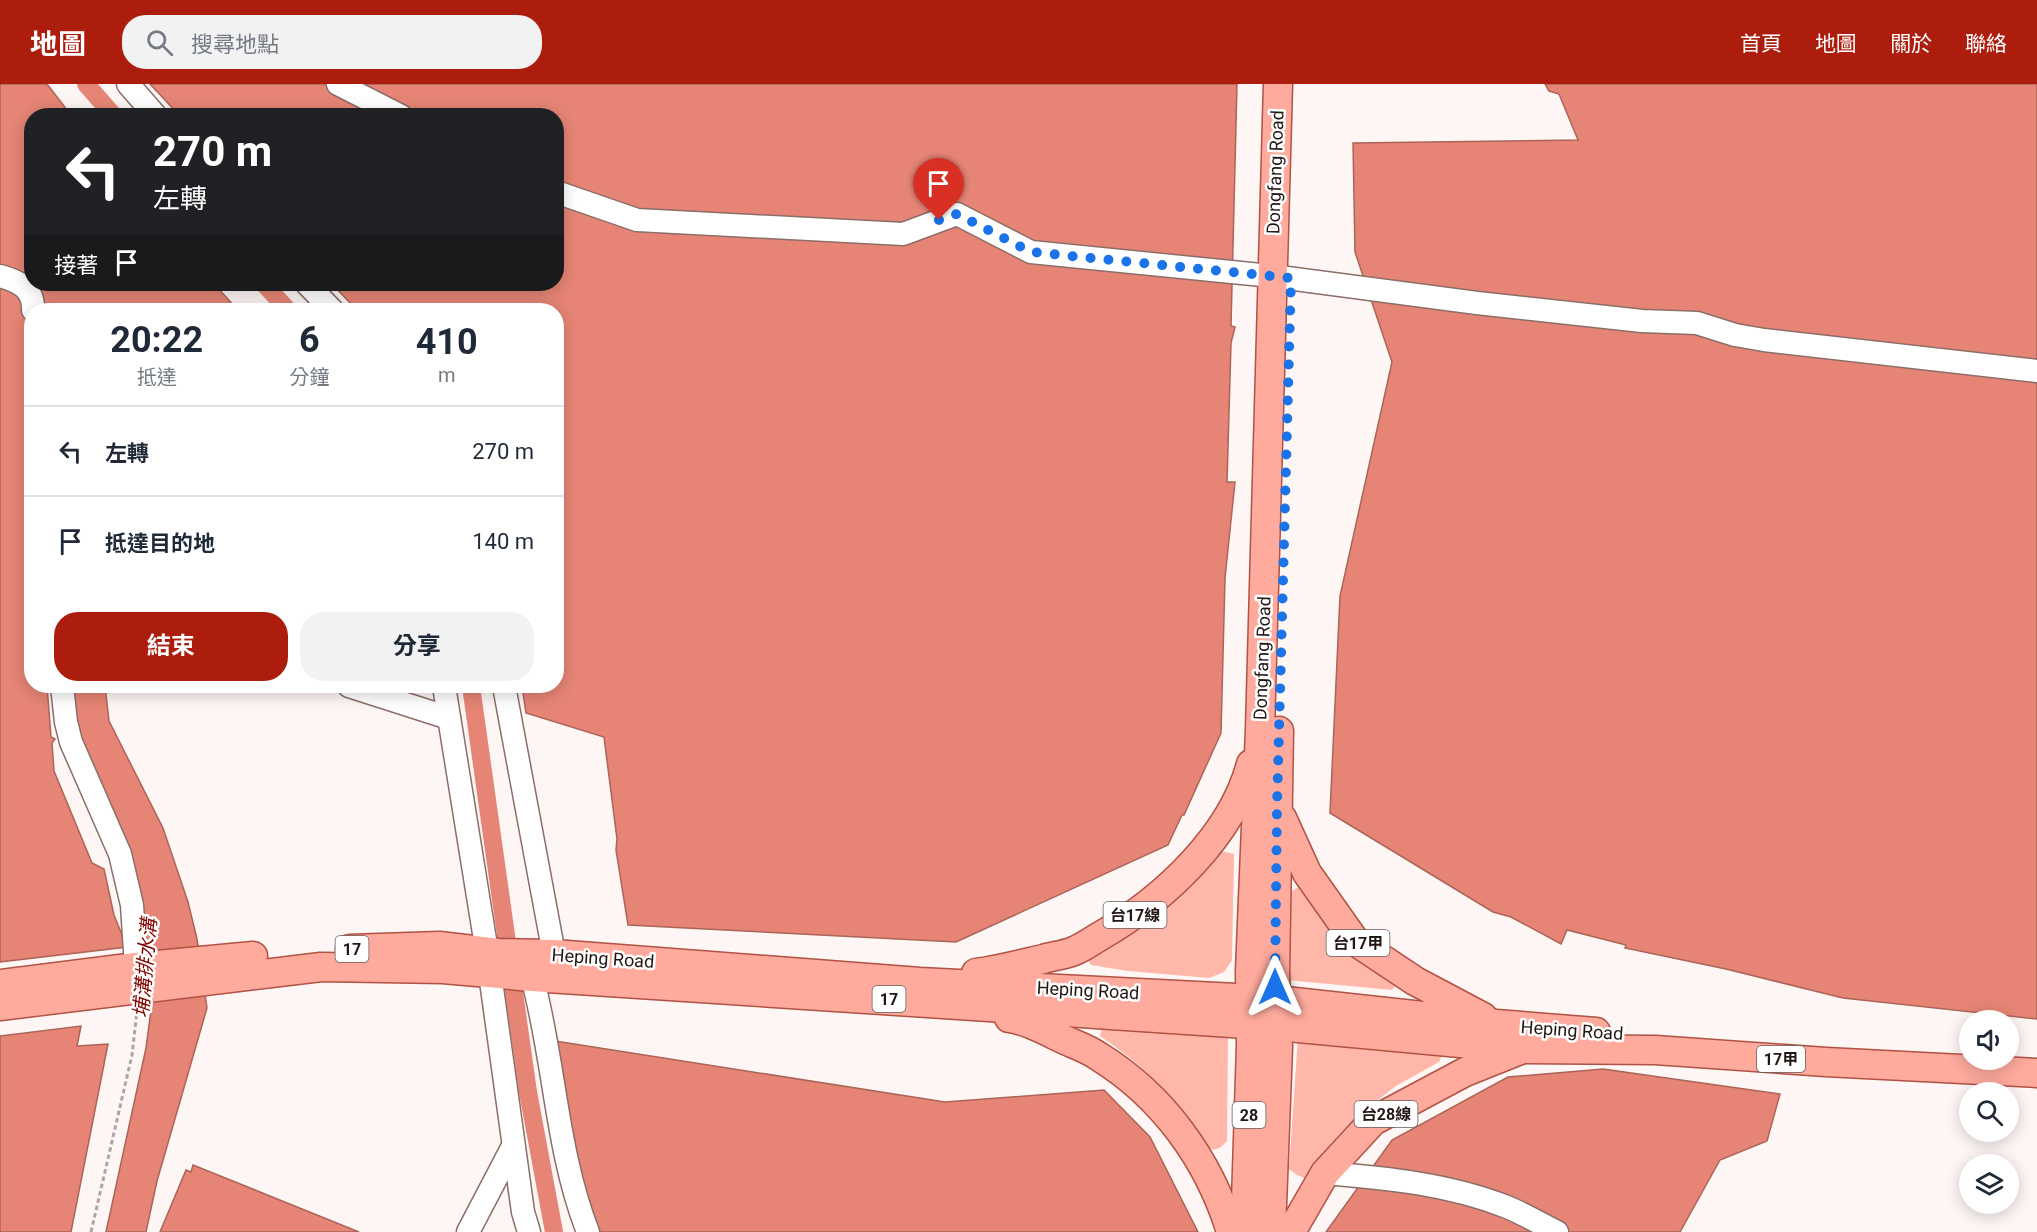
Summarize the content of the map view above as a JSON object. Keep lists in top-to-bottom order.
{
  "streets": {
    "main road": [
      "Dongfang Road",
      "台17線",
      "台17甲",
      "17",
      "Heping Road",
      "17甲",
      "台28線",
      "28"
    ]
  },
  "crossings": [
    ["Dongfang Road", "台17線"],
    ["Dongfang Road", "台17甲"],
    ["Dongfang Road", "Heping Road"],
    ["台17線", "Heping Road"],
    ["台17甲", "Heping Road"],
    ["17", "Heping Road"],
    ["Heping Road", "台28線"]
  ],
  "water": ["埔溝排水溝"],
  "page": {
    "header": "地圖",
    "search": "搜尋地點",
    "nav": [
      "首頁",
      "地圖",
      "關於",
      "聯絡"
    ],
    "turn": ["270 m", "左轉"],
    "then": "接著",
    "eta": [
      "20:22",
      "抵達",
      "6",
      "分鐘",
      "410",
      "m"
    ],
    "list": [
      {
        "name": "左轉",
        "value": "270 m"
      },
      {
        "name": "抵達目的地",
        "value": "140 m"
      }
    ],
    "buttons": ["結束", "分享"]
  }
}
